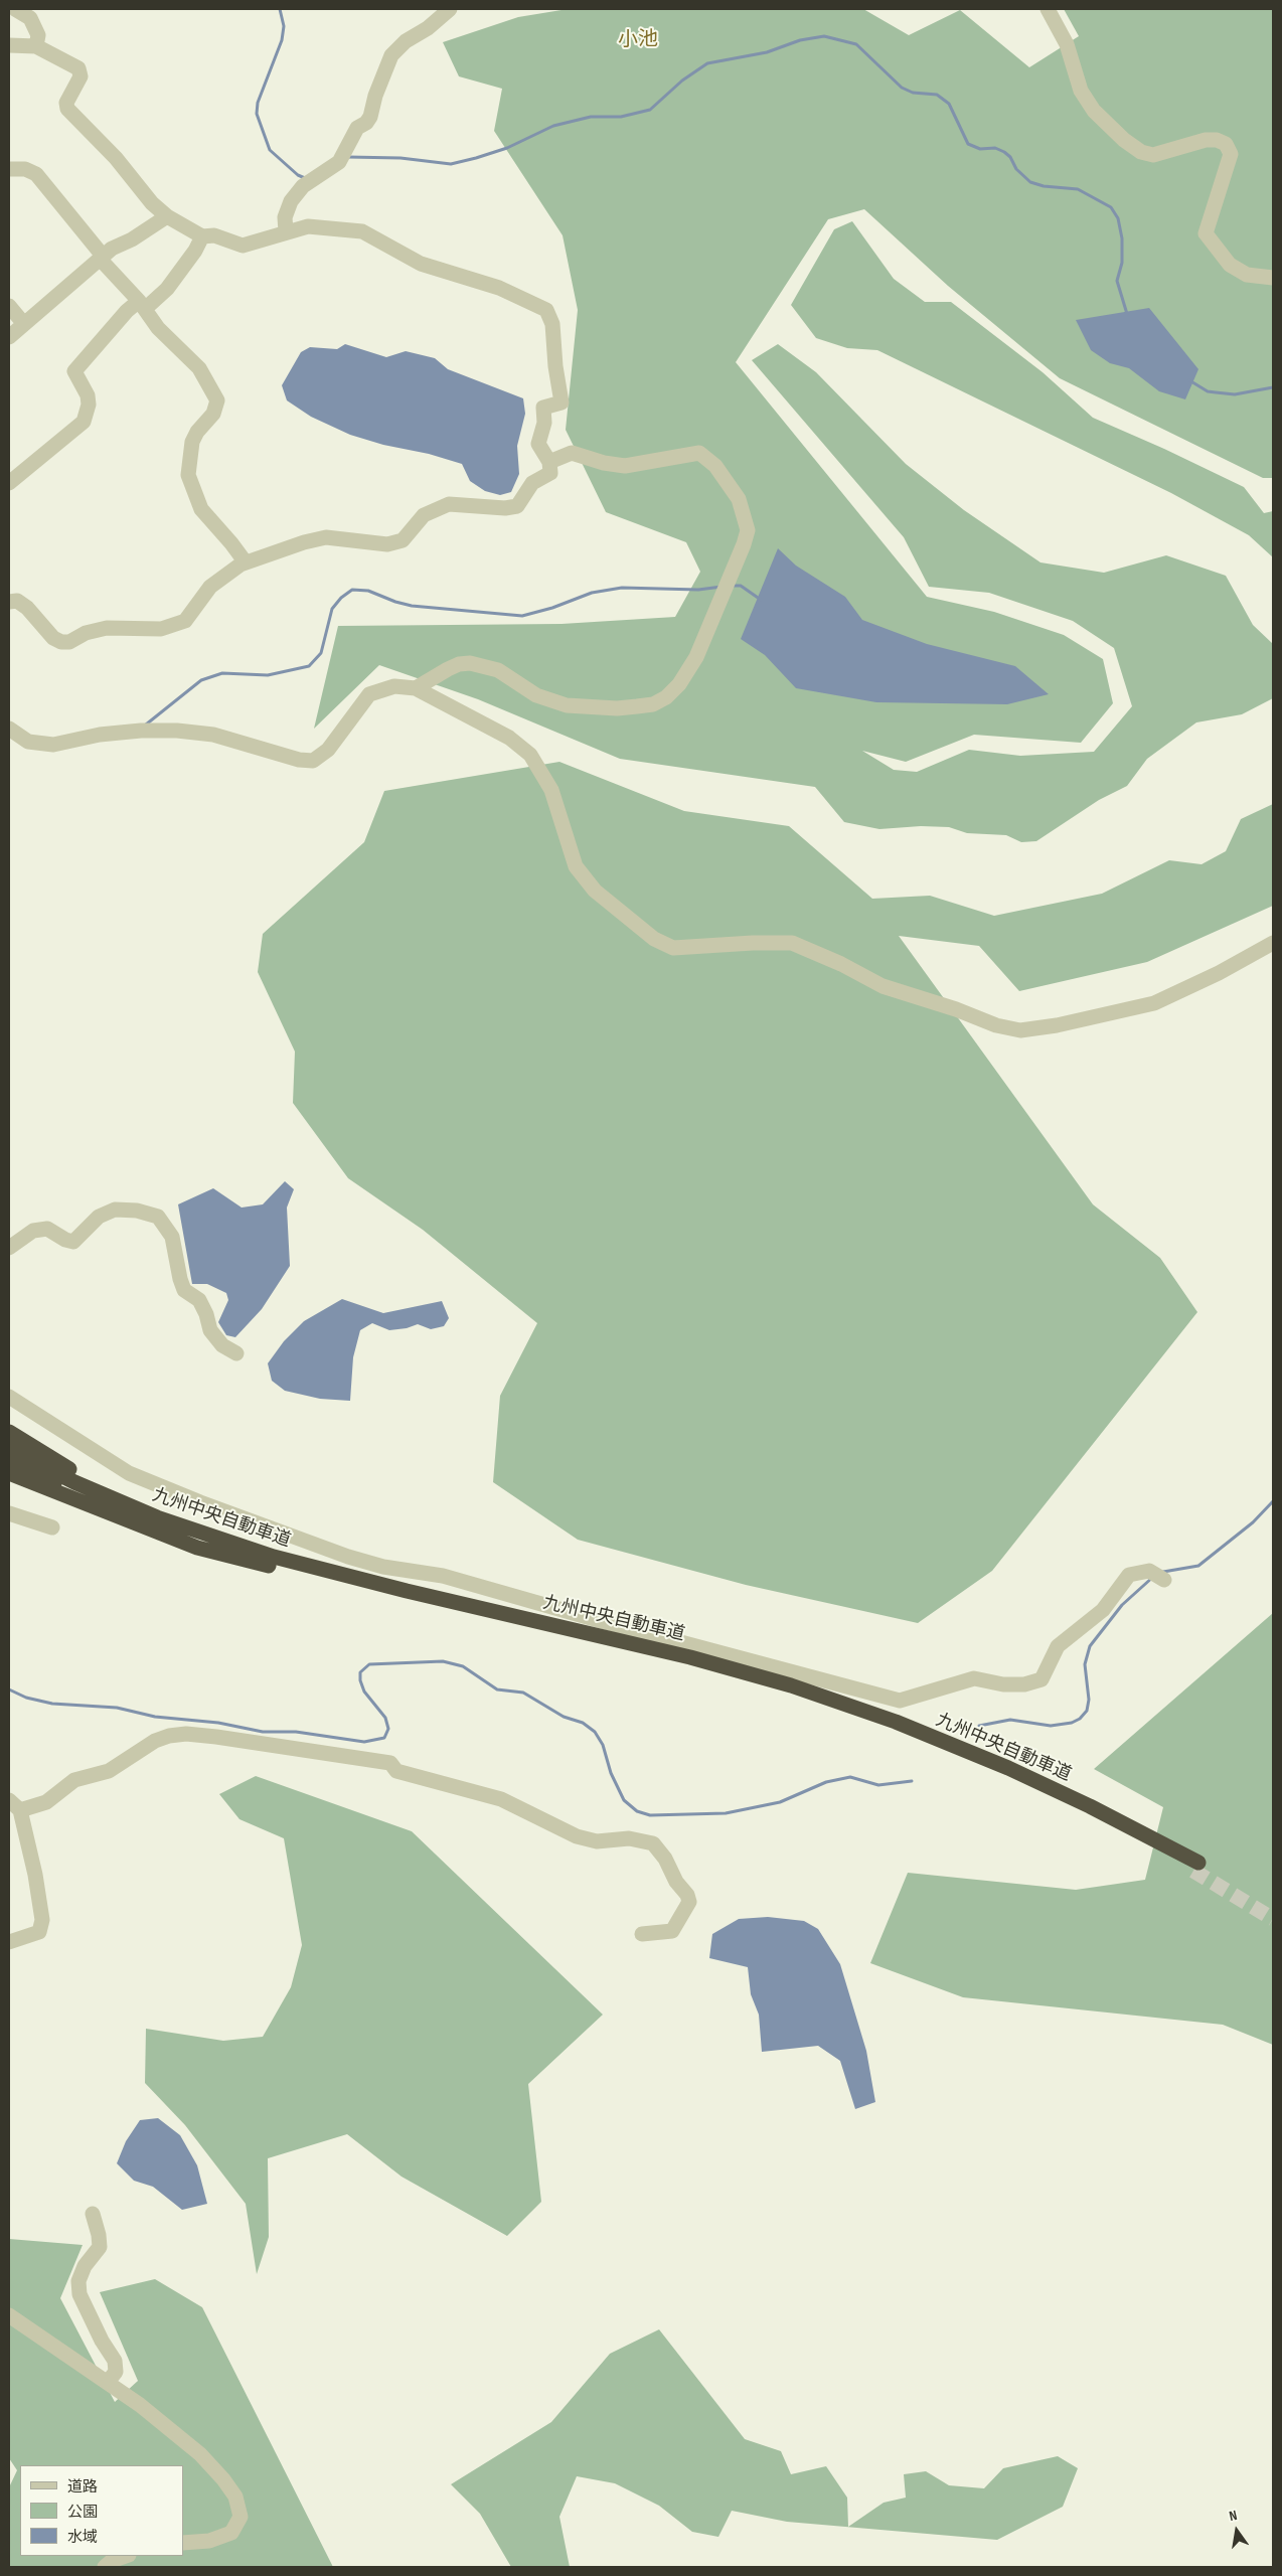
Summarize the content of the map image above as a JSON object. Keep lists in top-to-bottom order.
{
  "streets": {
    "highway": ["九州中央自動車道"]
  },
  "districts": ["小池"],
  "legend": ["道路", "公園", "水域"],
  "north": "top"
}
